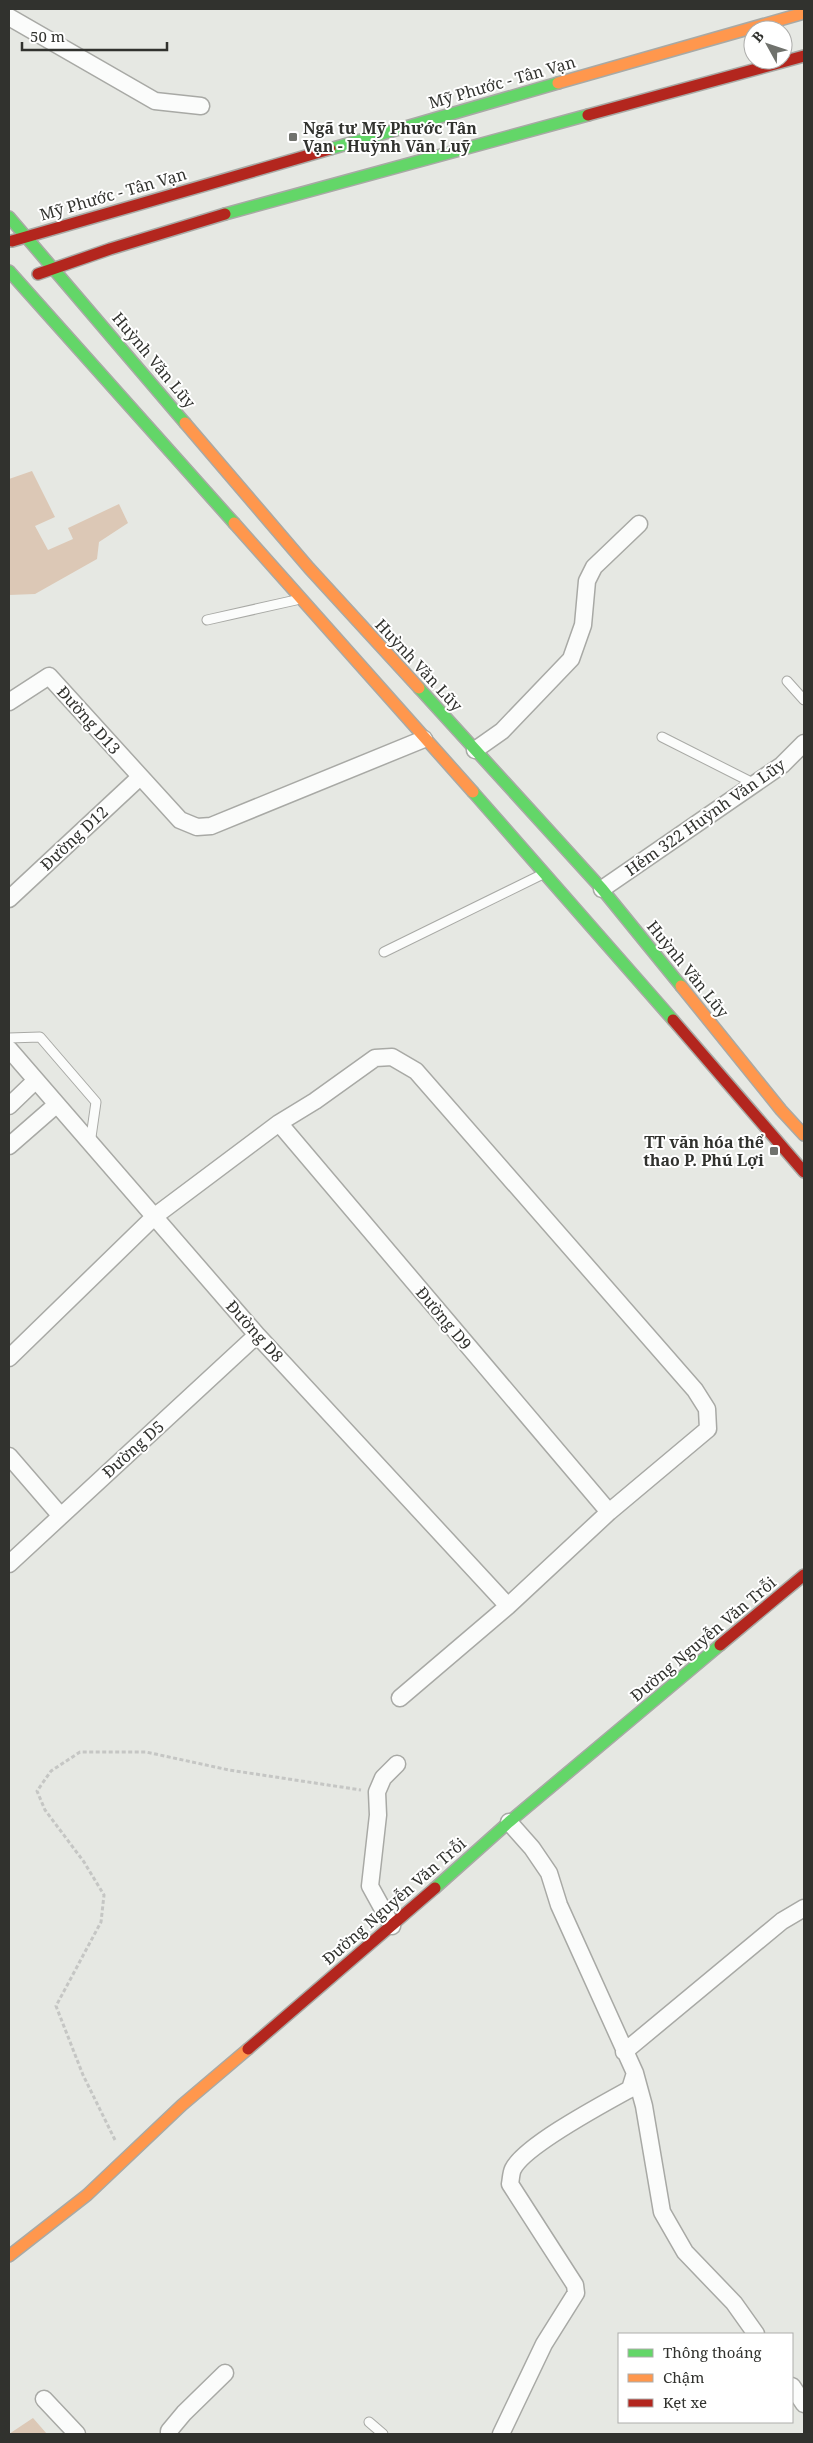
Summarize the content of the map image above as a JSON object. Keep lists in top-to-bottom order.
{
  "streets": {
    "main road": ["Mỹ Phước - Tân Vạn", "Huỳnh Văn Lũy", "Đường Nguyễn Văn Trỗi"],
    "street": [
      "Đường D13",
      "Hẻm 322 Huỳnh Văn Lũy",
      "Đường D12",
      "Đường D9",
      "Đường D8",
      "Đường D5"
    ]
  },
  "crossings": [
    ["Mỹ Phước - Tân Vạn", "Huỳnh Văn Lũy"],
    ["Huỳnh Văn Lũy", "Hẻm 322 Huỳnh Văn Lũy"],
    ["Đường D13", "Đường D12"],
    ["Đường D8", "Đường D5"]
  ],
  "places": {
    "transit": ["Ngã tư Mỹ Phước Tân Vạn - Huỳnh Văn Luỹ", "TT văn hóa thể thao P. Phú Lợi"]
  },
  "legend": ["Thông thoáng", "Chậm", "Kẹt xe"],
  "scale_bar": "50 m",
  "north": "top left"
}
